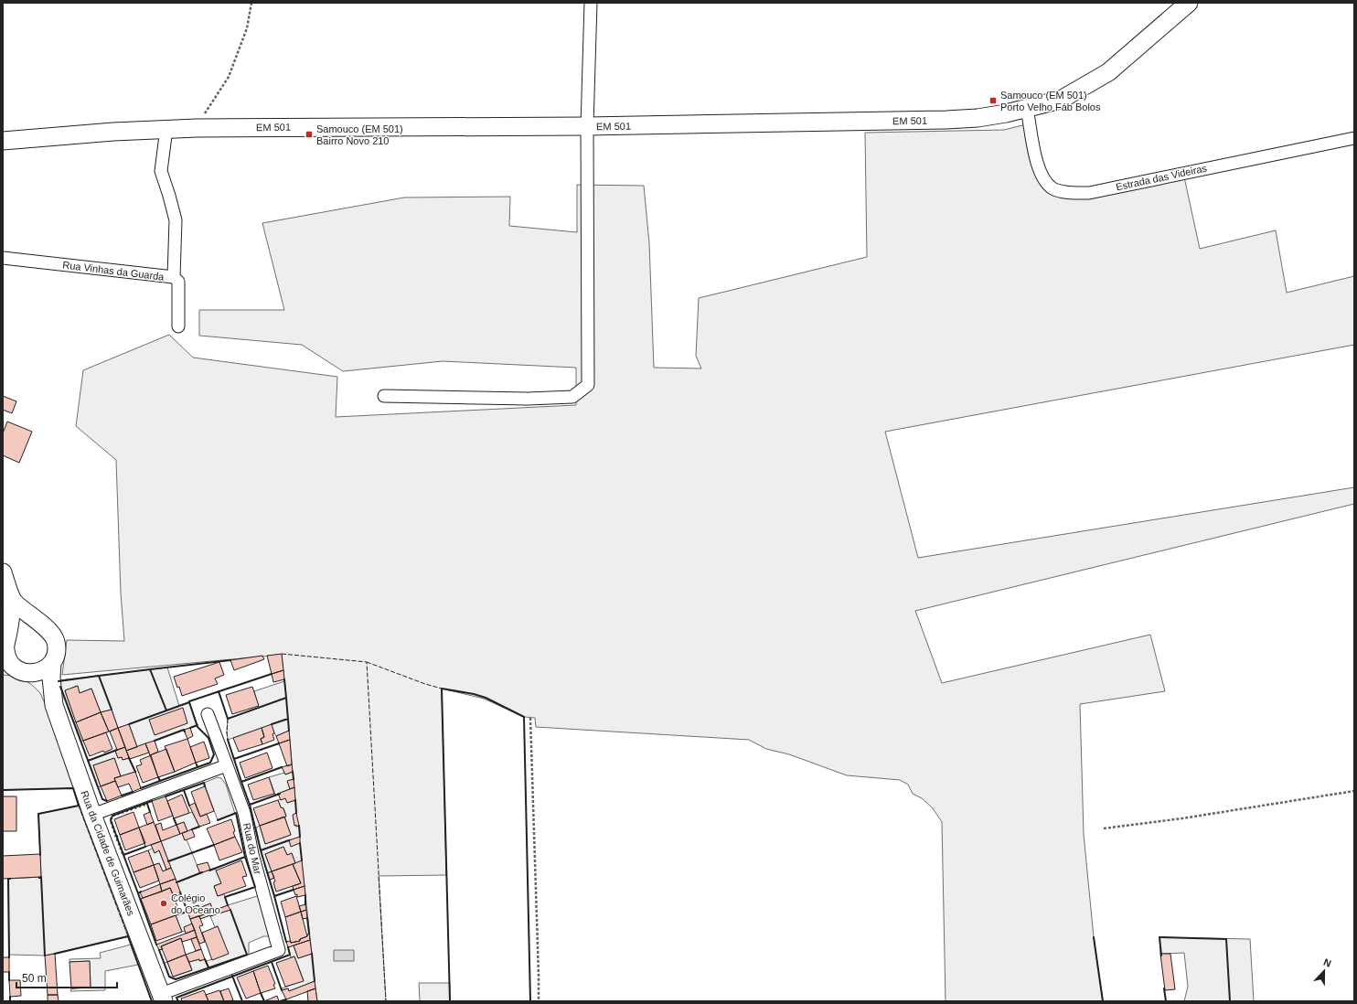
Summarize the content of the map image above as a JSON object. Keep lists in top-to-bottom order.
{
  "streets": {
    "main road": ["EM 501", "Rua da Cidade de Guimarães"],
    "street": ["Estrada das Videiras", "Rua Vinhas da Guarda", "Rua do Mar"]
  },
  "crossings": [
    ["EM 501", "Estrada das Videiras"],
    ["Rua do Mar", "Rua da Cidade de Guimarães"]
  ],
  "places": {
    "transit": ["Samouco (EM 501) Porto Velho Fáb Bolos", "Samouco (EM 501) Bairro Novo 210"],
    "other": ["Colégio do Oceano"]
  },
  "scale_bar": "50 m",
  "north": "top"
}
